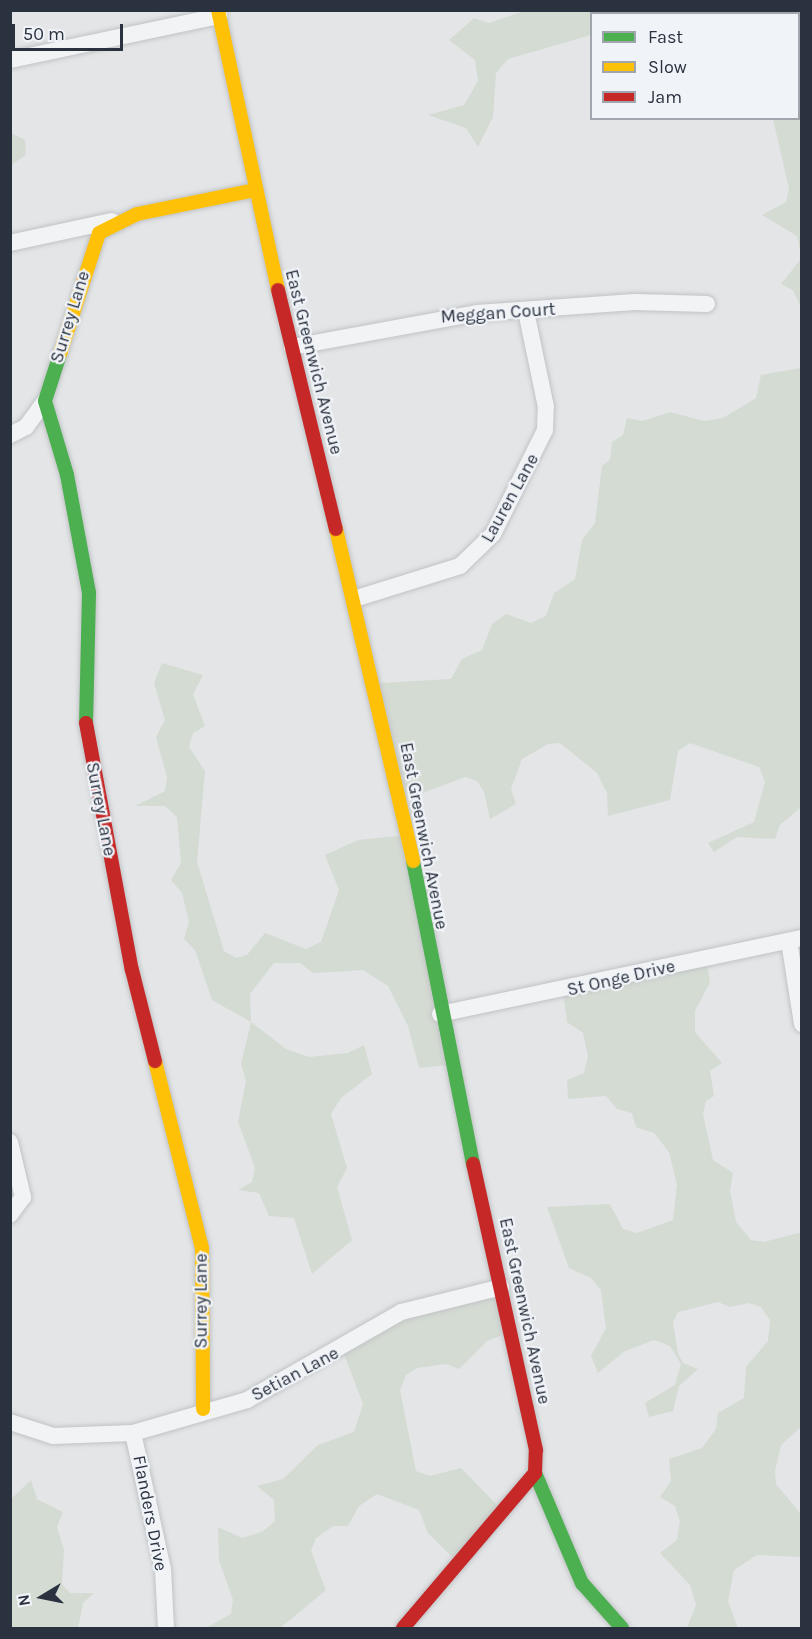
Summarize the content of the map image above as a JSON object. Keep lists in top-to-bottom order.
{
  "streets": {
    "street": [
      "Meggan Court",
      "Surrey Lane",
      "East Greenwich Avenue",
      "Lauren Lane",
      "St Onge Drive",
      "Setian Lane",
      "Flanders Drive"
    ]
  },
  "crossings": [
    ["Meggan Court", "East Greenwich Avenue"],
    ["Meggan Court", "Lauren Lane"],
    ["Surrey Lane", "Setian Lane"],
    ["East Greenwich Avenue", "Lauren Lane"],
    ["East Greenwich Avenue", "St Onge Drive"],
    ["East Greenwich Avenue", "Setian Lane"],
    ["Setian Lane", "Flanders Drive"]
  ],
  "legend": ["Fast", "Slow", "Jam"],
  "scale_bar": "50 m",
  "north": "left"
}
